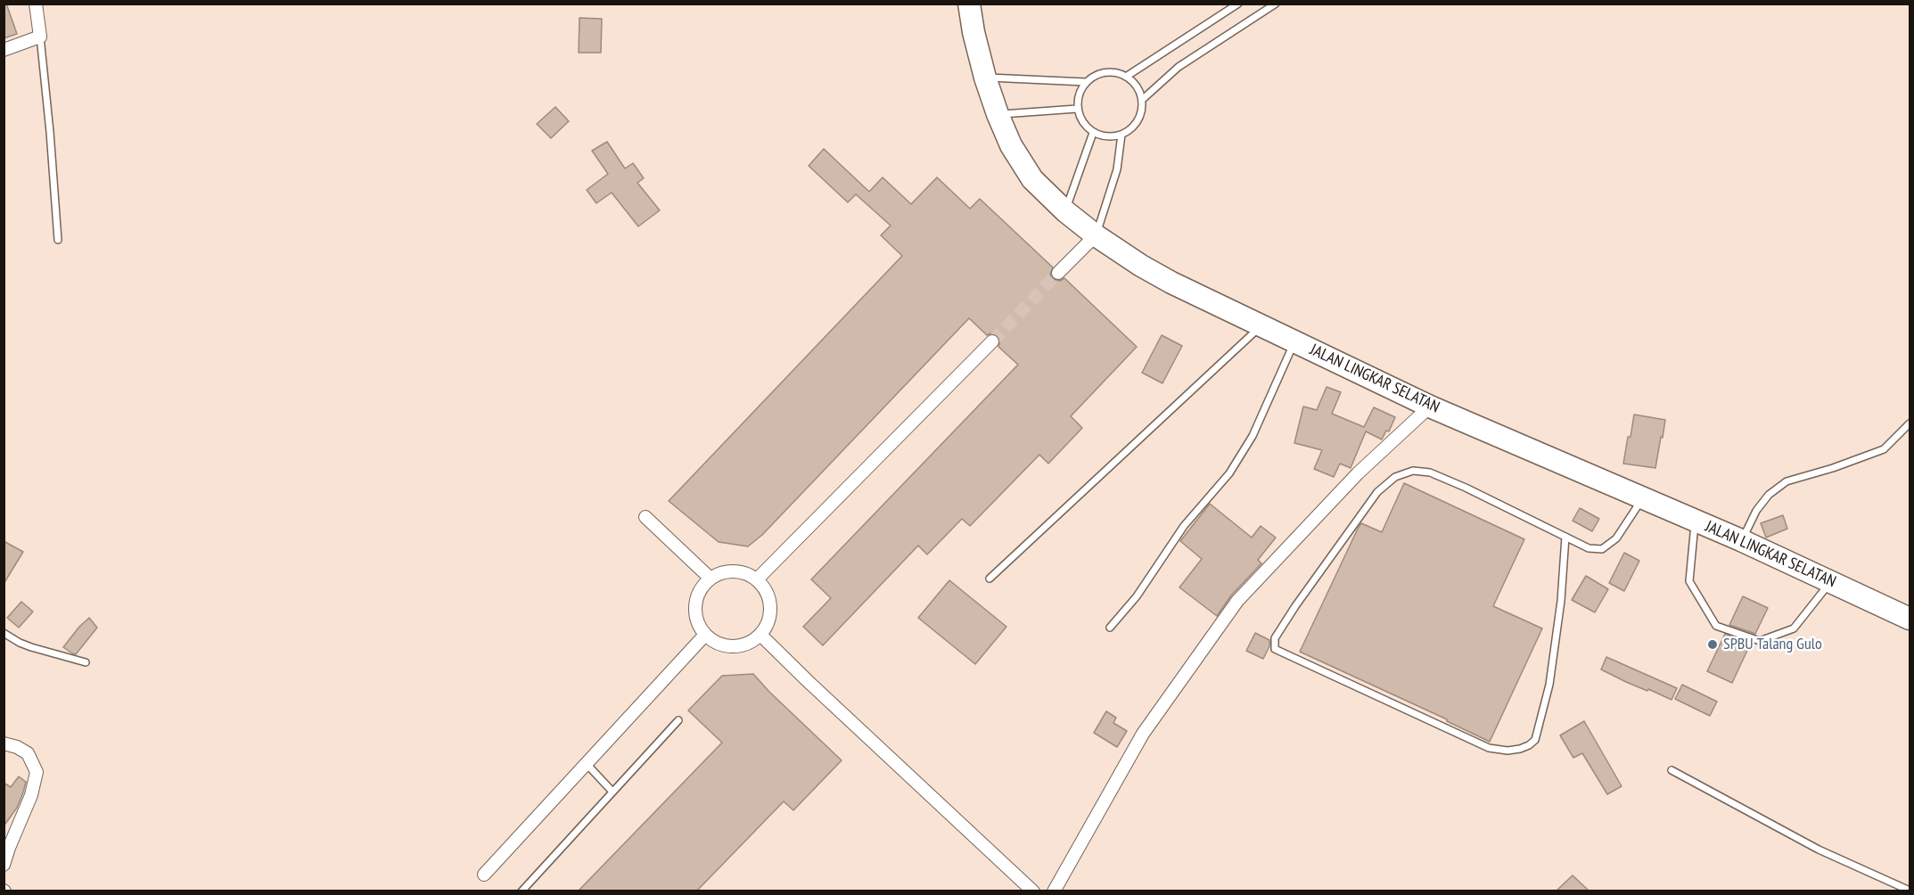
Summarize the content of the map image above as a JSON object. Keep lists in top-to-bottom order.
{
  "streets": {
    "highway": ["JALAN LINGKAR SELATAN"]
  },
  "places": ["SPBU Talang Gulo"]
}
